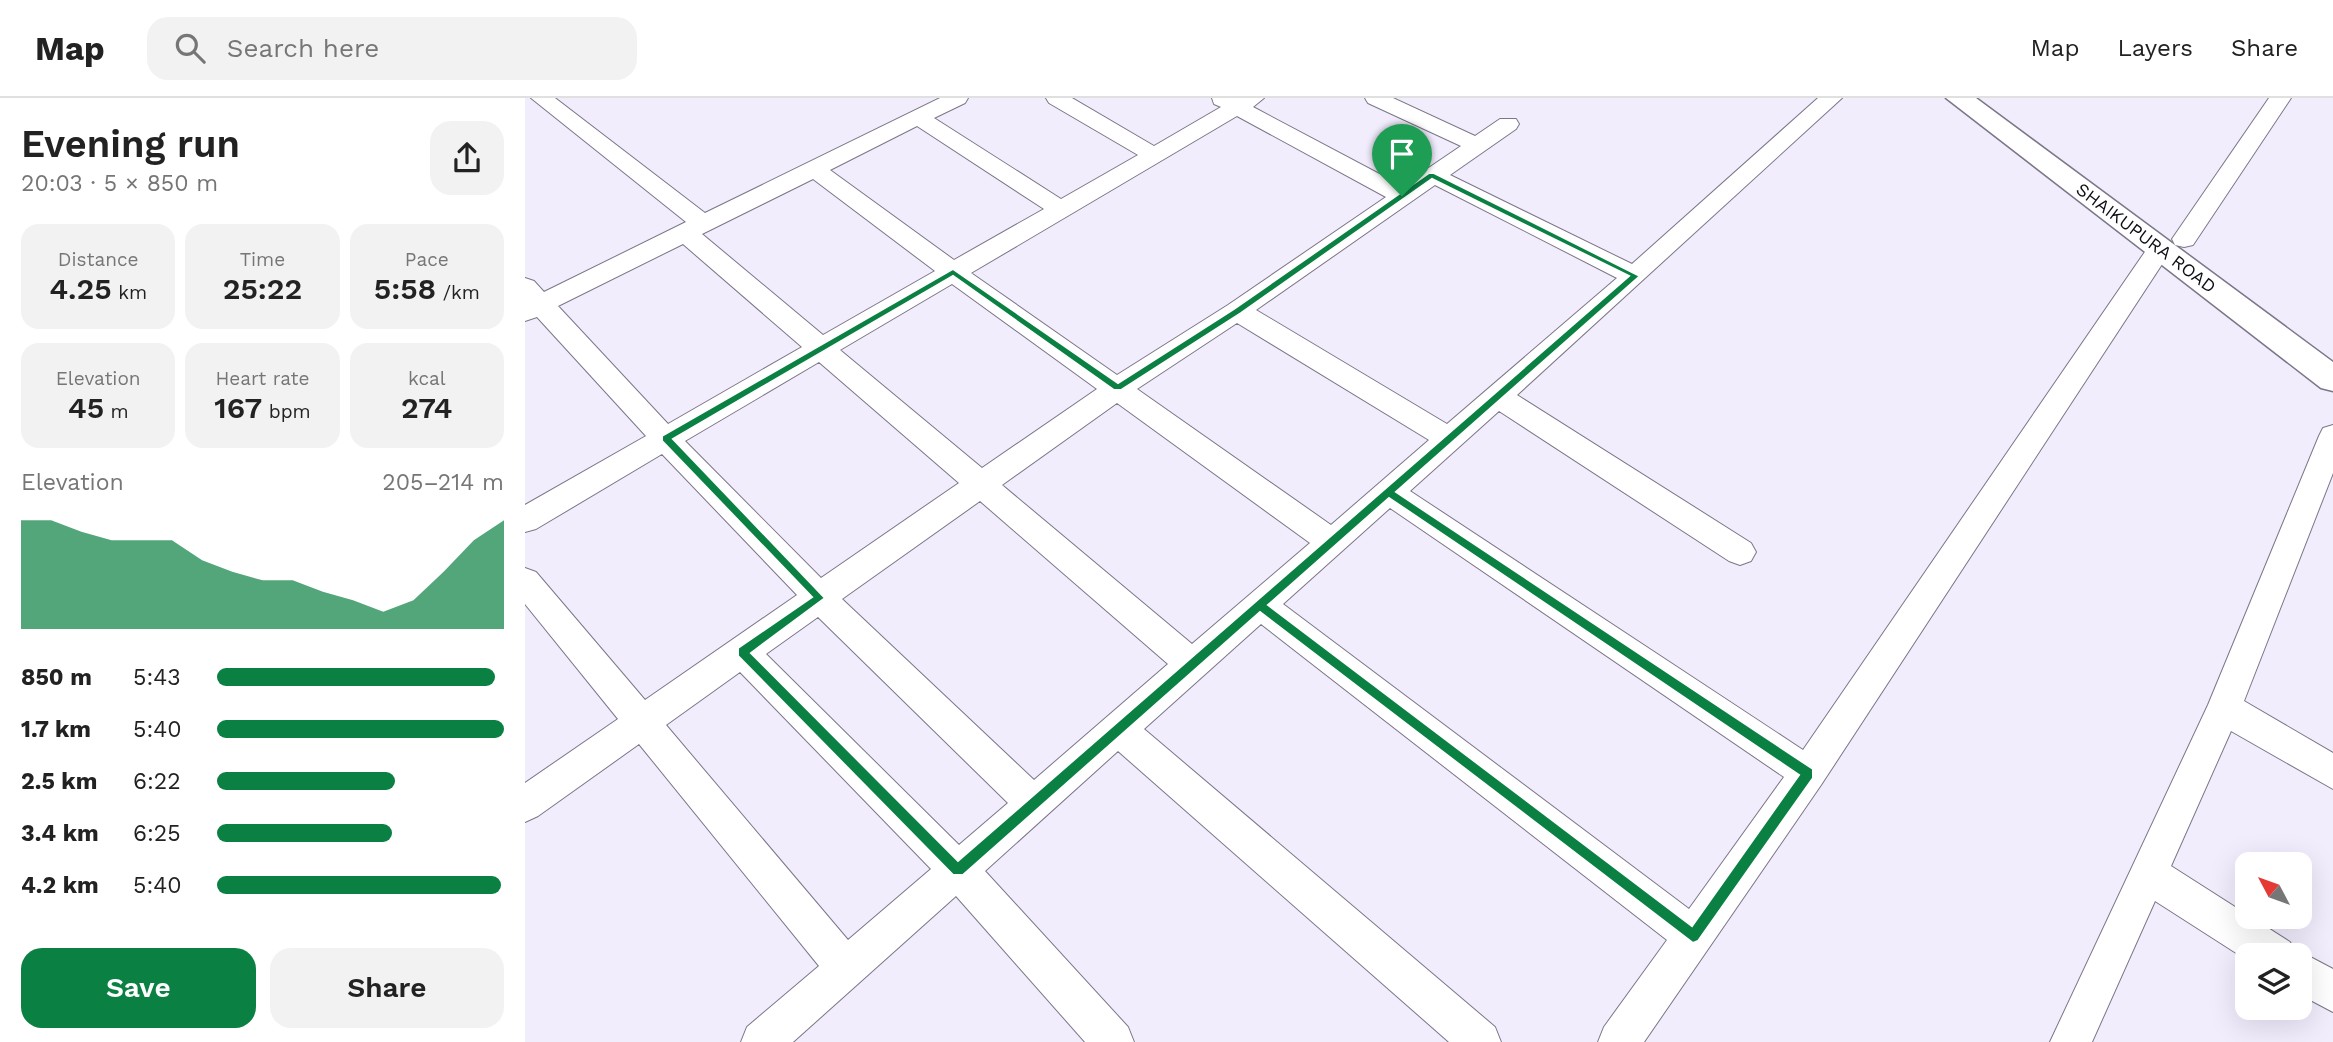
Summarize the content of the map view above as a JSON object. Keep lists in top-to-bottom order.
{
  "streets": {
    "highway": ["SHAIKUPURA ROAD"]
  },
  "north": "top left",
  "page": {
    "header": "Map",
    "search": "Search here",
    "nav": ["Map", "Layers", "Share"],
    "heading": ["Evening run", "20:03 · 5 × 850 m"],
    "stats": [
      ["Distance", "4.25 km"],
      ["Time", "25:22"],
      ["Pace", "5:58 /km"],
      ["Elevation", "45 m"],
      ["Heart rate", "167 bpm"],
      ["kcal", "274"]
    ],
    "chart": ["Elevation", "205–214 m"],
    "list": [
      {
        "name": "850 m",
        "note": "5:43"
      },
      {
        "name": "1.7 km",
        "note": "5:40"
      },
      {
        "name": "2.5 km",
        "note": "6:22"
      },
      {
        "name": "3.4 km",
        "note": "6:25"
      },
      {
        "name": "4.2 km",
        "note": "5:40"
      }
    ],
    "buttons": ["Save", "Share"]
  }
}
